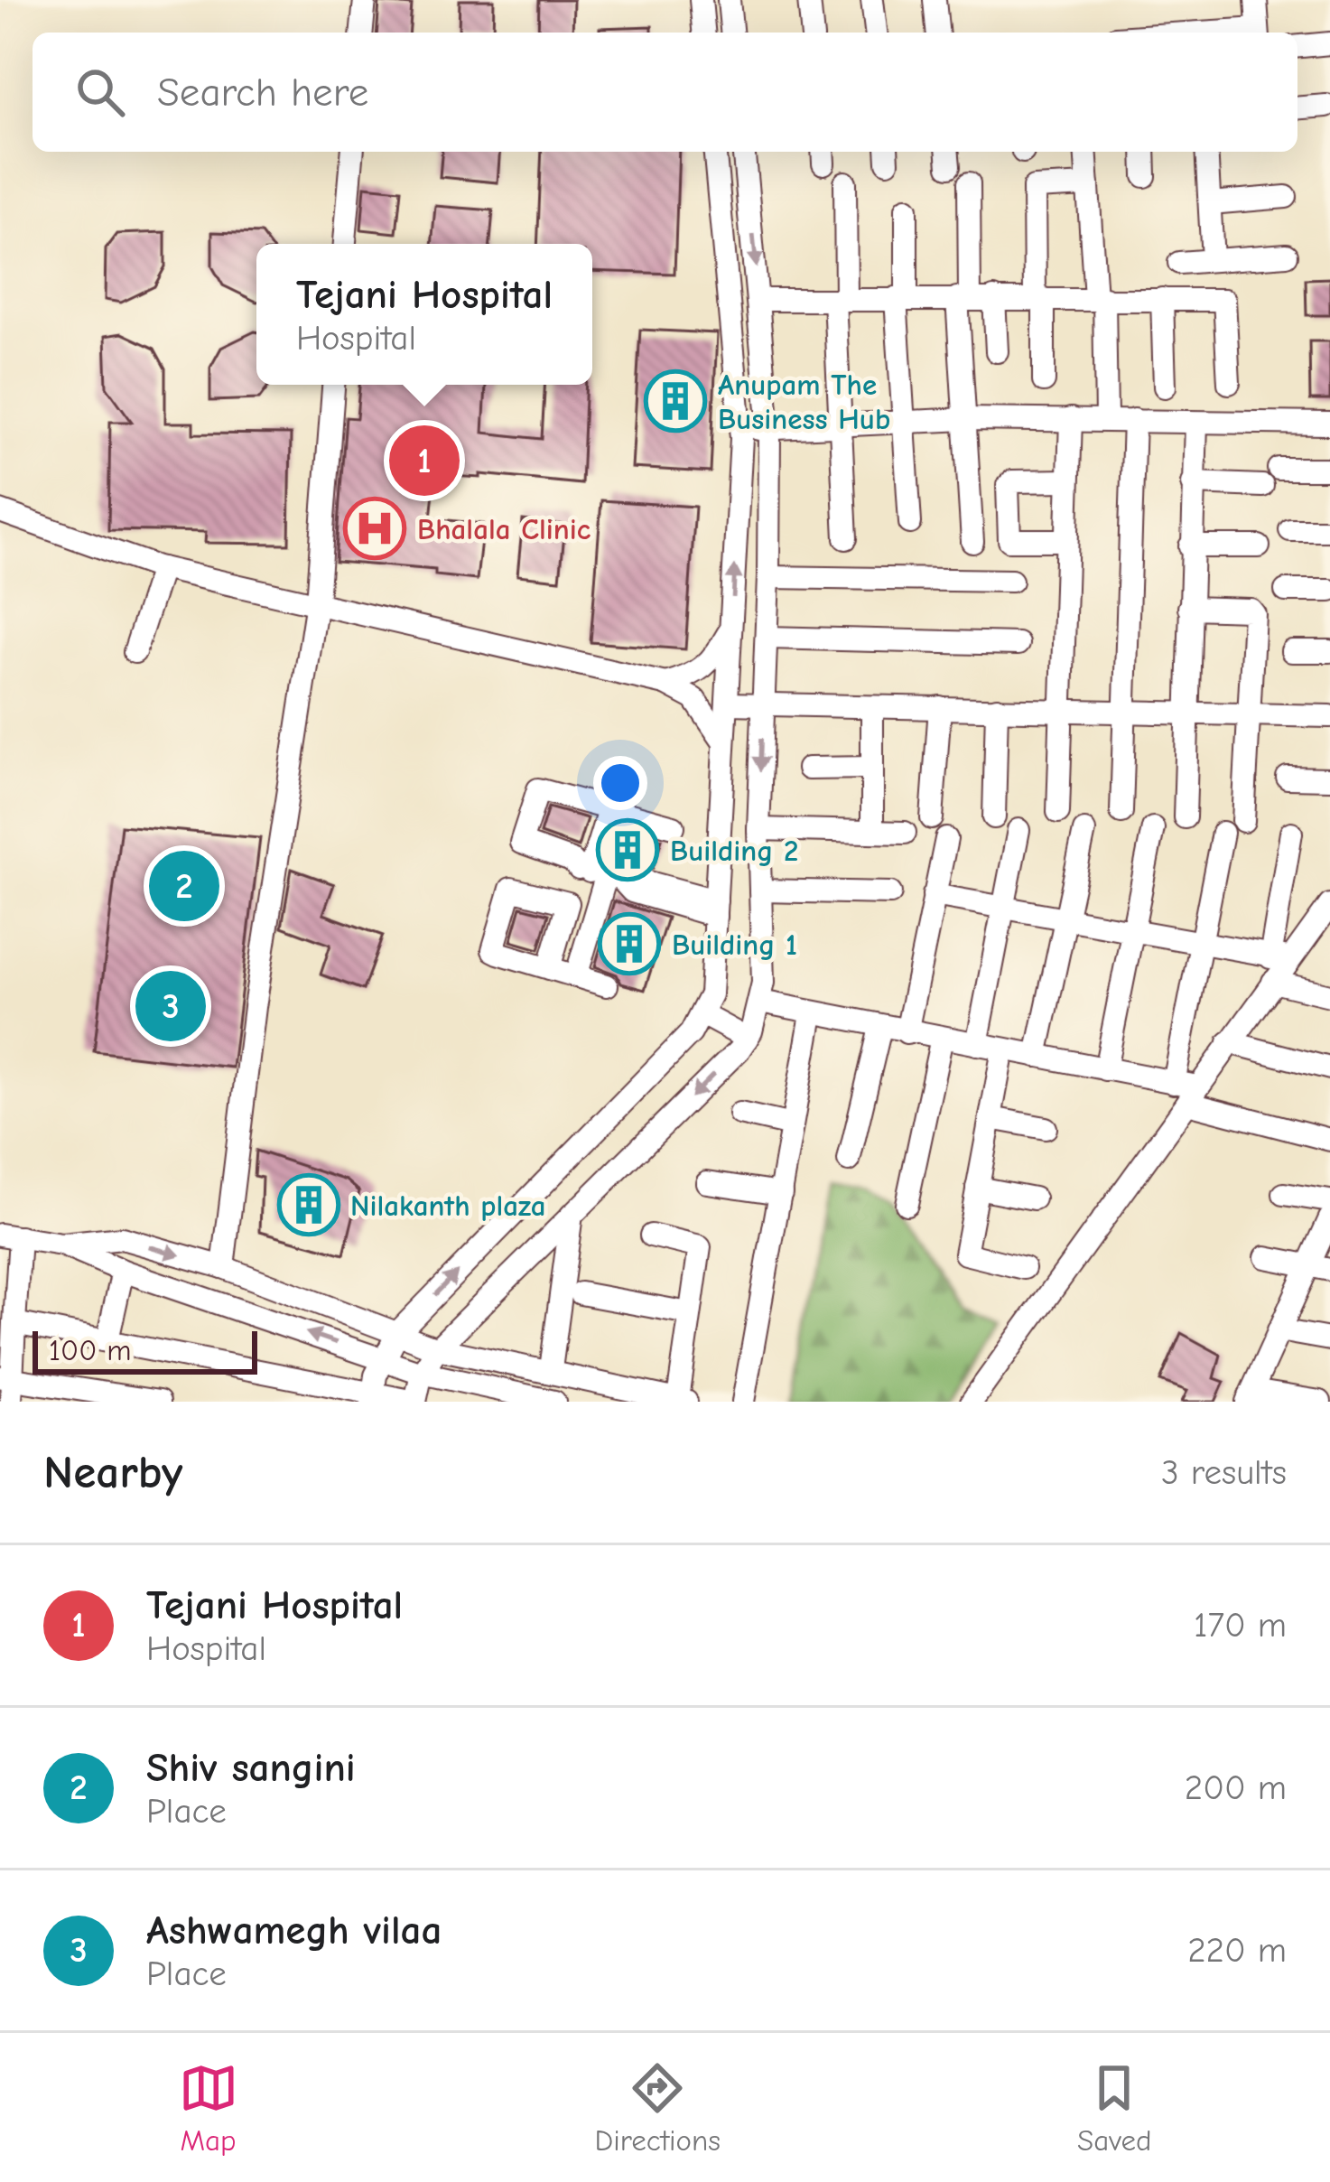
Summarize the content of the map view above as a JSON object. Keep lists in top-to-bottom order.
{
  "places": {
    "building": [
      "Anupam The Business Hub",
      "Building 2",
      "Building 1",
      "Nilakanth plaza"
    ],
    "hospital": ["Bhalala Clinic"]
  },
  "scale_bar": "100 m",
  "page": {
    "search": "Search here",
    "popup": ["Tejani Hospital", "Hospital"],
    "pins": ["1", "2", "3"],
    "scale": "100 m",
    "heading": ["Nearby", "3 results"],
    "list": [
      {
        "mark": "1",
        "name": "Tejani Hospital",
        "note": "Hospital",
        "value": "170 m"
      },
      {
        "mark": "2",
        "name": "Shiv sangini",
        "note": "Place",
        "value": "200 m"
      },
      {
        "mark": "3",
        "name": "Ashwamegh vilaa",
        "note": "Place",
        "value": "220 m"
      }
    ],
    "nav": ["Map", "Directions", "Saved"]
  }
}
